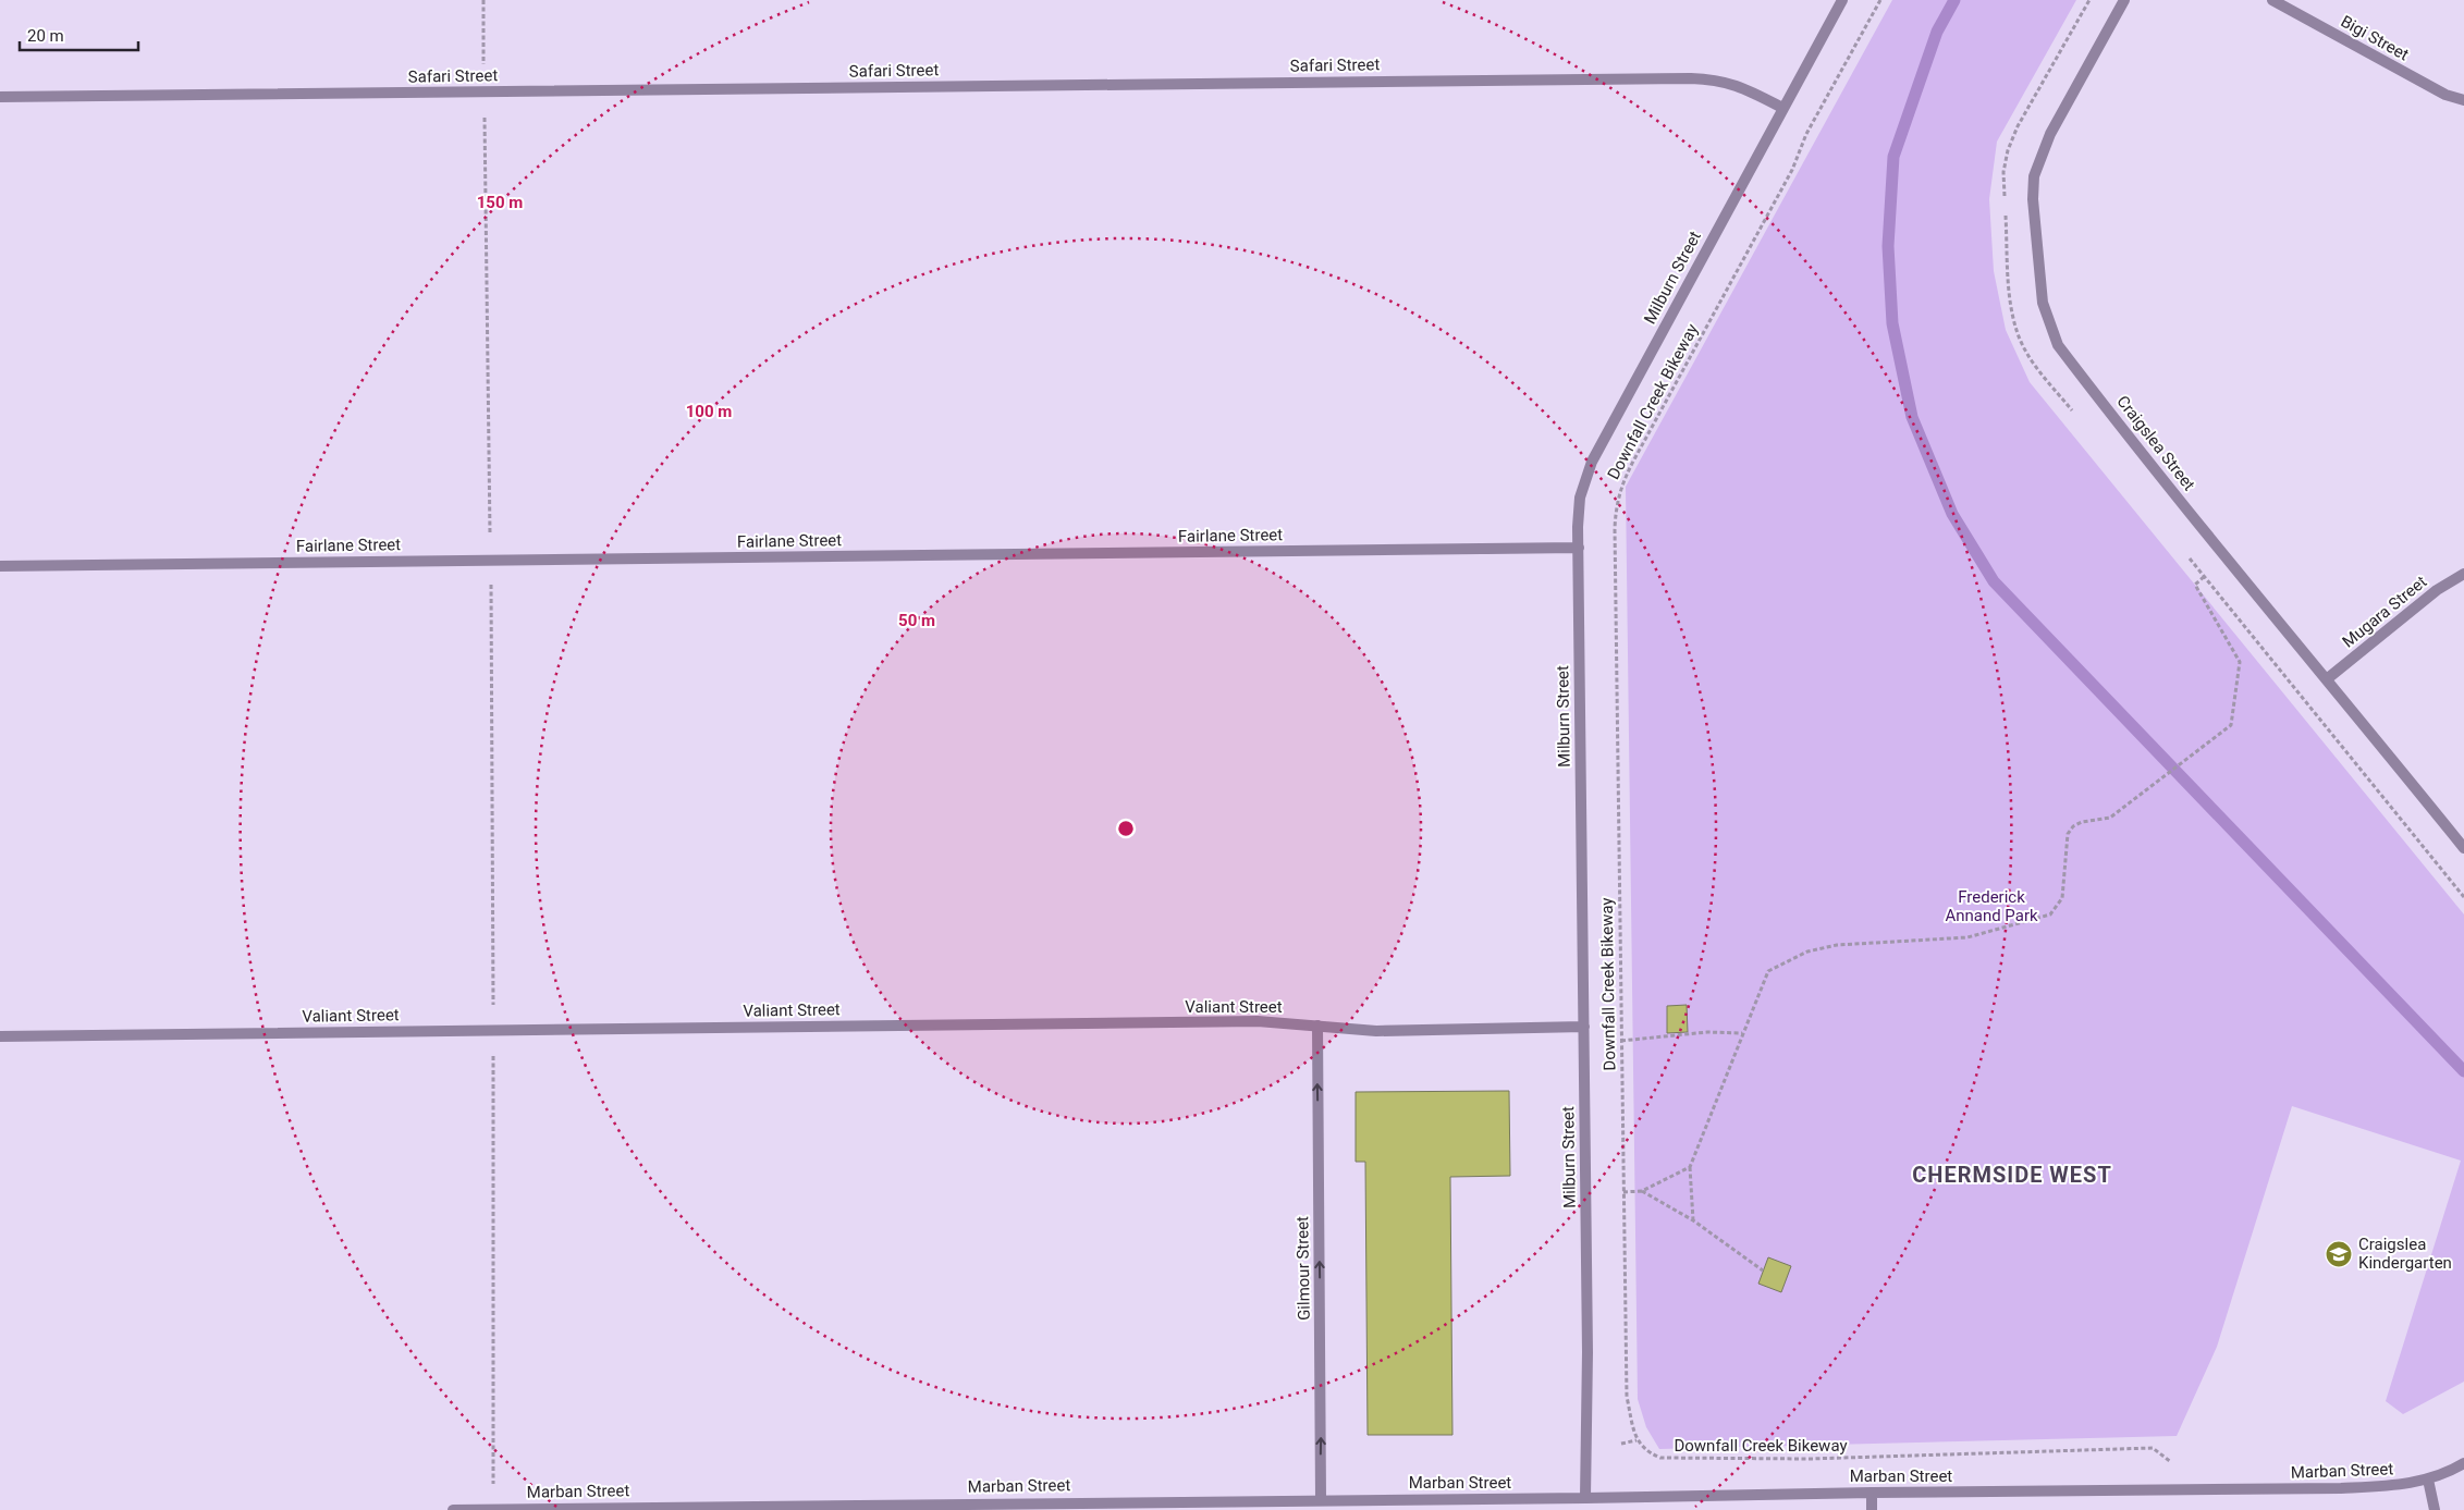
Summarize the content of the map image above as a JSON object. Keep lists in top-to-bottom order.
{
  "streets": {
    "street": [
      "Bigi Street",
      "Safari Street",
      "Milburn Street",
      "Craigslea Street",
      "Fairlane Street",
      "Mugara Street",
      "Valiant Street",
      "Gilmour Street",
      "Marban Street"
    ],
    "path": ["Downfall Creek Bikeway"]
  },
  "crossings": [
    ["Safari Street", "Milburn Street"],
    ["Milburn Street", "Fairlane Street"],
    ["Milburn Street", "Valiant Street"],
    ["Milburn Street", "Marban Street"],
    ["Downfall Creek Bikeway", "Marban Street"],
    ["Craigslea Street", "Mugara Street"],
    ["Valiant Street", "Gilmour Street"],
    ["Gilmour Street", "Marban Street"]
  ],
  "one_way": ["Gilmour Street"],
  "districts": ["CHERMSIDE WEST"],
  "parks": ["Frederick Annand Park"],
  "places": {
    "school or university": ["Craigslea Kindergarten"]
  },
  "scale_bar": "20 m",
  "rings": ["150 m", "100 m", "50 m"]
}
